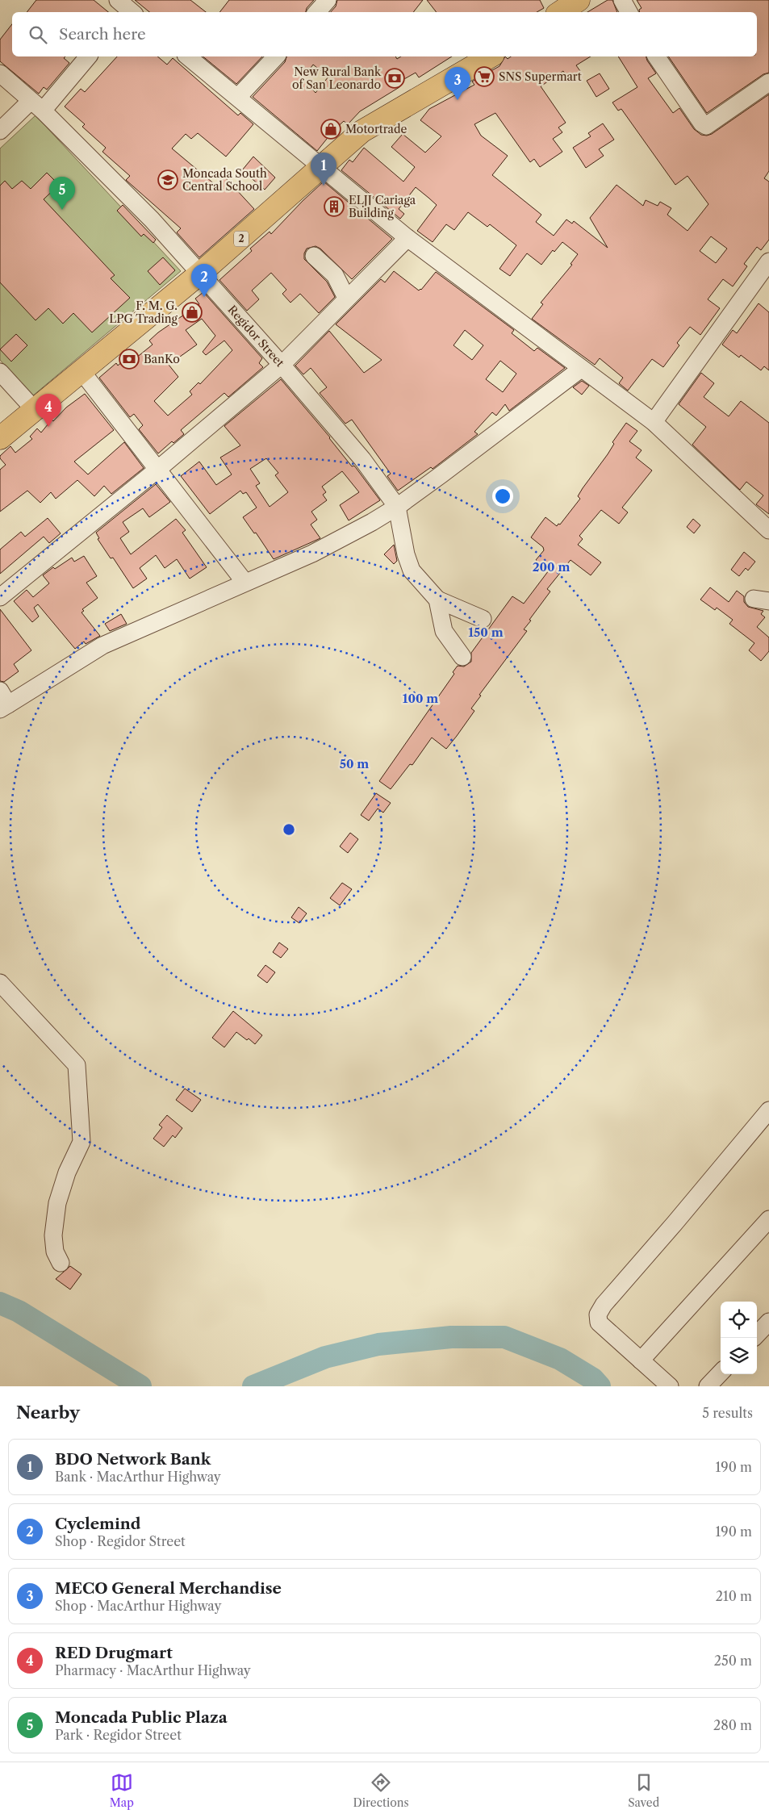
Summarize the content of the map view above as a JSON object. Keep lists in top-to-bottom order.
{
  "streets": {
    "highway": ["2"],
    "street": ["Regidor Street"]
  },
  "crossings": [
    ["2", "Regidor Street"]
  ],
  "places": {
    "supermarket": ["SNS Supermart"],
    "bank": ["New Rural Bank of San Leonardo", "BanKo"],
    "shop": ["Motortrade", "F. M. G. LPG Trading"],
    "school or university": ["Moncada South Central School"],
    "building": ["ELJJ Cariaga Building"]
  },
  "page": {
    "search": "Search here",
    "pins": [
      "3",
      "1",
      "5",
      "2",
      "4"
    ],
    "heading": ["Nearby", "5 results"],
    "list": [
      {
        "mark": "1",
        "name": "BDO Network Bank",
        "note": "Bank · MacArthur Highway",
        "value": "190 m"
      },
      {
        "mark": "2",
        "name": "Cyclemind",
        "note": "Shop · Regidor Street",
        "value": "190 m"
      },
      {
        "mark": "3",
        "name": "MECO General Merchandise",
        "note": "Shop · MacArthur Highway",
        "value": "210 m"
      },
      {
        "mark": "4",
        "name": "RED Drugmart",
        "note": "Pharmacy · MacArthur Highway",
        "value": "250 m"
      },
      {
        "mark": "5",
        "name": "Moncada Public Plaza",
        "note": "Park · Regidor Street",
        "value": "280 m"
      }
    ],
    "nav": ["Map", "Directions", "Saved"]
  },
  "rings": [
    "200 m",
    "150 m",
    "100 m",
    "50 m"
  ]
}
